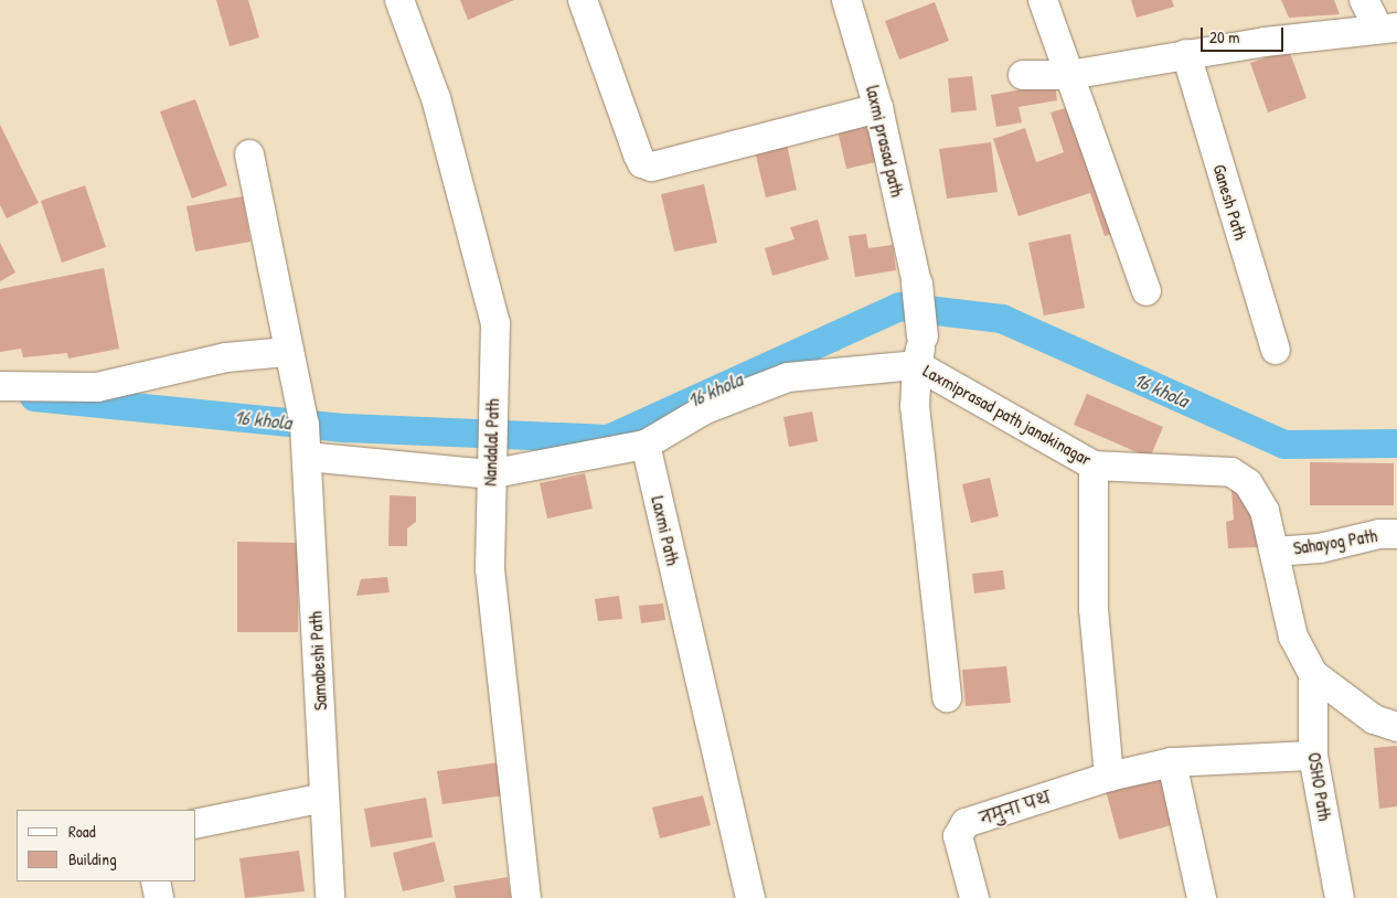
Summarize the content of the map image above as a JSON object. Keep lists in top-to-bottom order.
{
  "streets": {
    "street": [
      "laxmi prasad path",
      "Ganesh Path",
      "Laxmiprasad path janakinagar",
      "Nandalal Path",
      "Laxmi Path",
      "Sahayog Path",
      "Samabeshi Path",
      "OSHO Path",
      "नमुना पथ"
    ]
  },
  "crossings": [
    ["Laxmiprasad path janakinagar", "Sahayog Path"],
    ["Laxmiprasad path janakinagar", "OSHO Path"],
    ["OSHO Path", "नमुना पथ"]
  ],
  "water": ["16 khola"],
  "legend": ["Road", "Building"],
  "scale_bar": "20 m"
}
